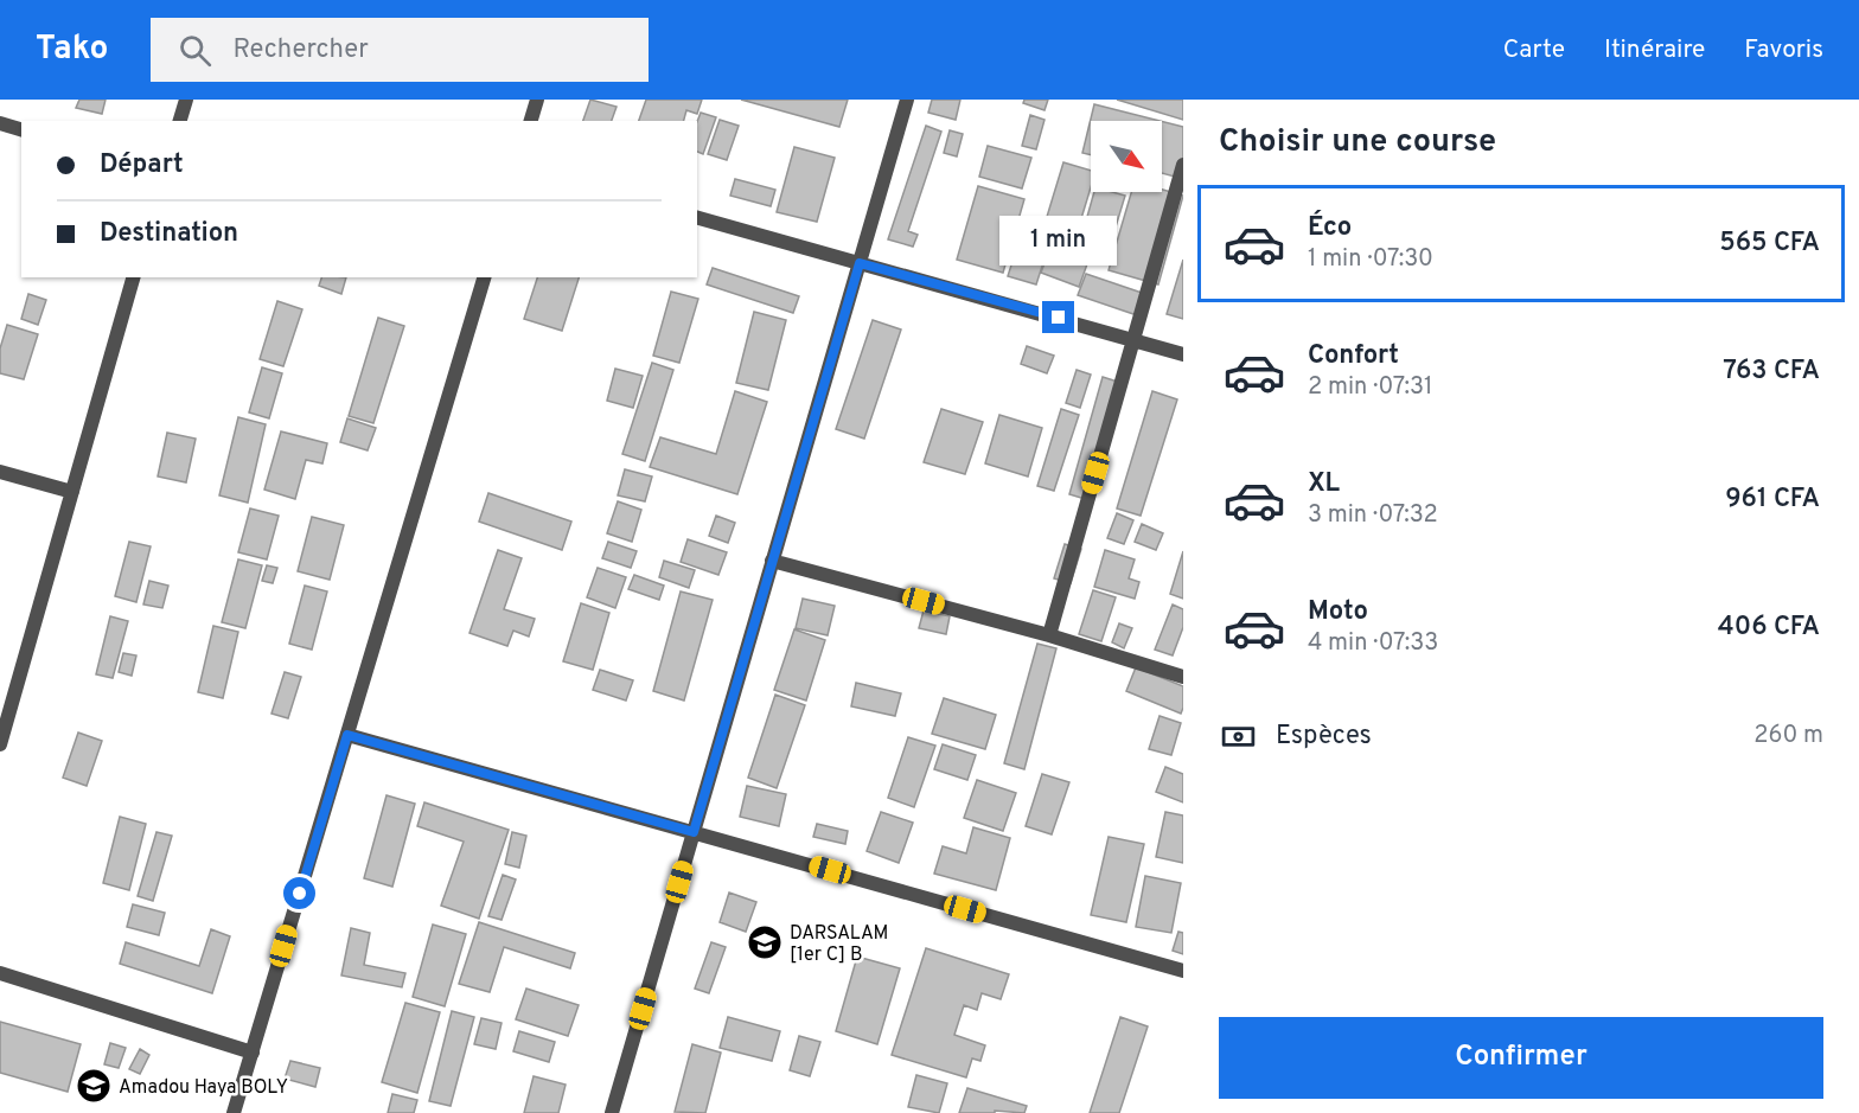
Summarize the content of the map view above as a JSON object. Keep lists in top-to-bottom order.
{
  "places": {
    "school or university": ["DARSALAM [1er C] B", "Amadou Haya BOLY"]
  },
  "north": "bottom right",
  "page": {
    "header": "Tako",
    "search": "Rechercher",
    "nav": ["Carte", "Itinéraire", "Favoris"],
    "heading": "Choisir une course",
    "banner": ["Départ", "Destination"],
    "list": [
      {
        "name": "Éco",
        "note": "1 min · 07:30",
        "value": "565 CFA"
      },
      {
        "name": "Confort",
        "note": "2 min · 07:31",
        "value": "763 CFA"
      },
      {
        "name": "XL",
        "note": "3 min · 07:32",
        "value": "961 CFA"
      },
      {
        "name": "Moto",
        "note": "4 min · 07:33",
        "value": "406 CFA"
      }
    ],
    "bubble": "1 min",
    "pay": ["Espèces", "260 m"],
    "buttons": "Confirmer"
  }
}
